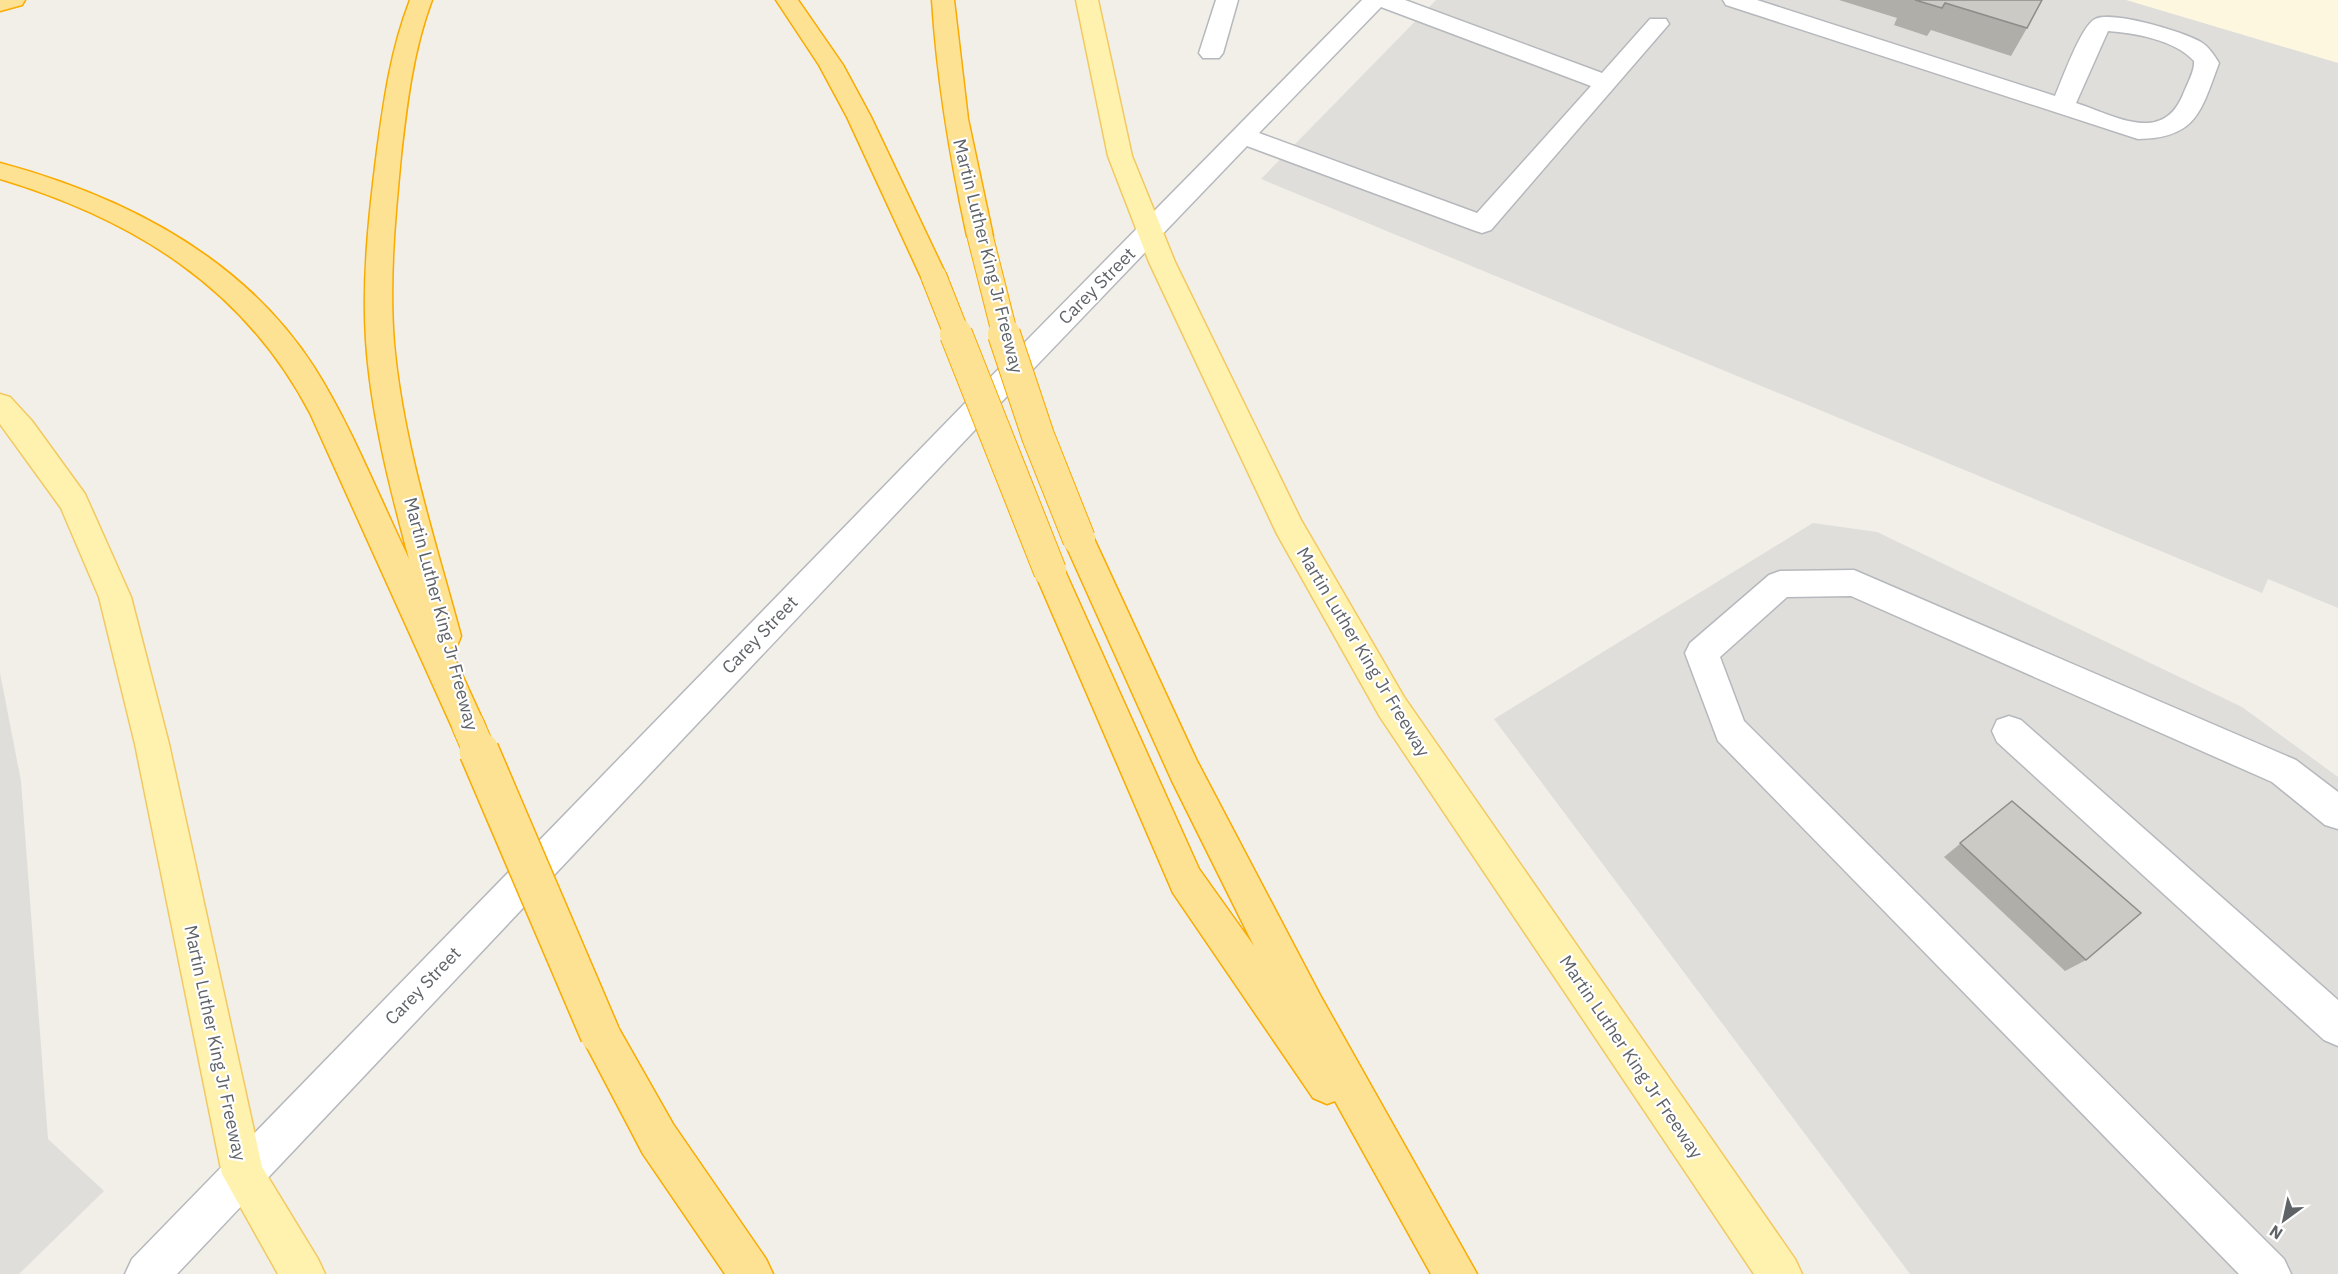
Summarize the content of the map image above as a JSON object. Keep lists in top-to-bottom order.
{
  "streets": {
    "highway": ["Martin Luther King Jr Freeway"],
    "street": ["Carey Street"]
  },
  "crossings": [
    ["Martin Luther King Jr Freeway", "Carey Street"]
  ],
  "north": "bottom left"
}
